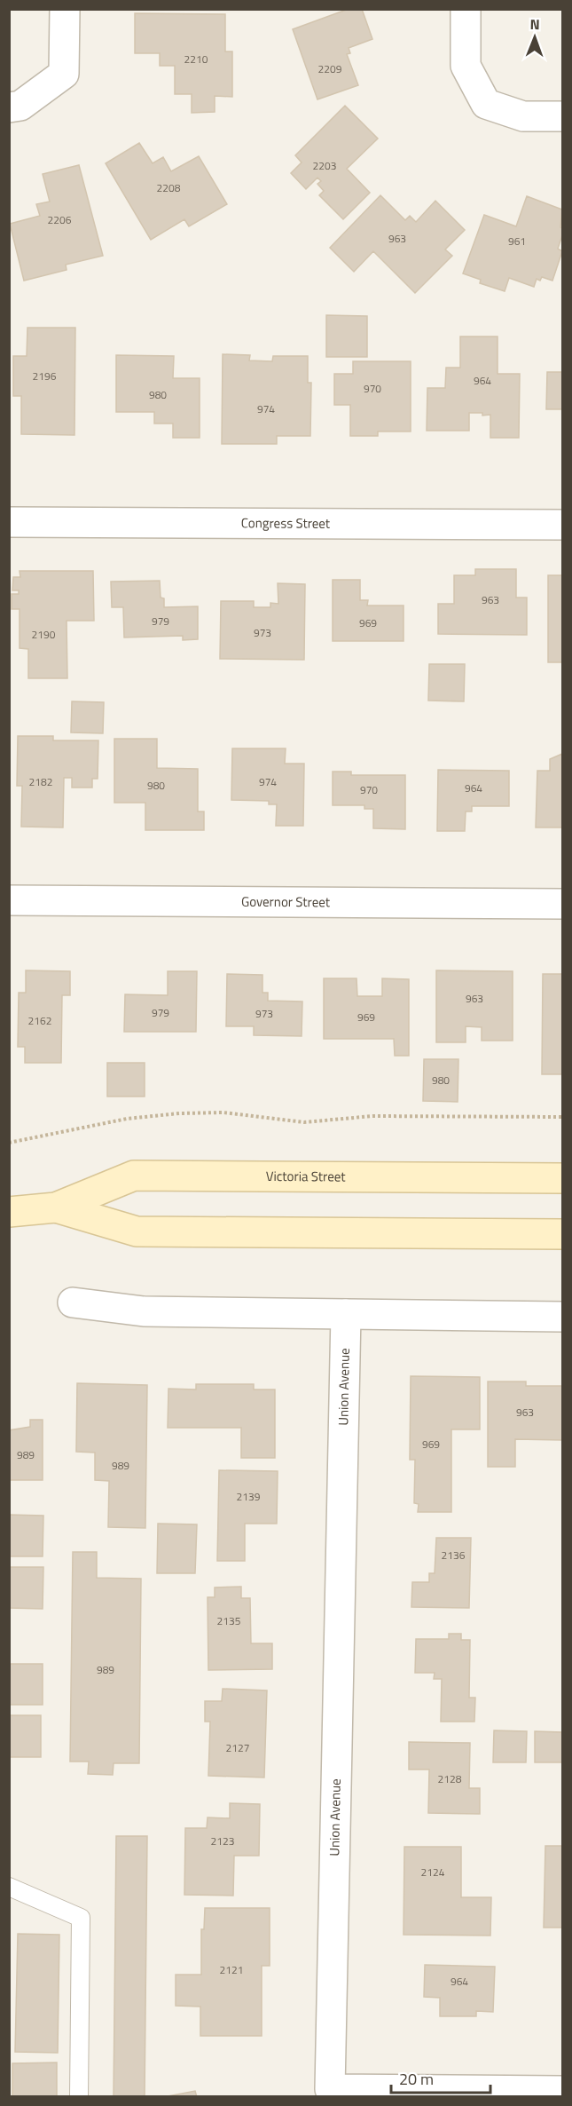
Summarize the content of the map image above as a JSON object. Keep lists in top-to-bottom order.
{
  "streets": {
    "main road": ["Victoria Street"],
    "street": ["Congress Street", "Governor Street", "Union Avenue"]
  },
  "house_numbers": [
    "2210",
    "2209",
    "2203",
    "2208",
    "2206",
    "963",
    "961",
    "2196",
    "964",
    "970",
    "980",
    "974",
    "963",
    "979",
    "969",
    "973",
    "2190",
    "2182",
    "974",
    "980",
    "964",
    "970",
    "963",
    "979",
    "973",
    "969",
    "2162",
    "980",
    "963",
    "969",
    "989",
    "989",
    "2139",
    "2136",
    "2135",
    "989",
    "2127",
    "2128",
    "2123",
    "2124",
    "2121",
    "964"
  ],
  "scale_bar": "20 m",
  "north": "top"
}
